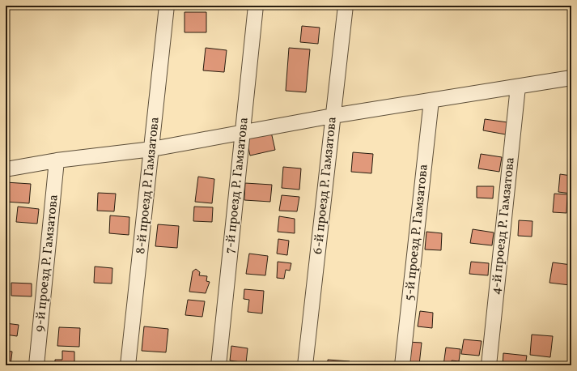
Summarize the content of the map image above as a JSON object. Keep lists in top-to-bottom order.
{
  "streets": {
    "street": [
      "8-й проезд Р. Гамзатова",
      "7-й проезд Р. Гамзатова",
      "6-й проезд Р. Гамзатова",
      "4-й проезд Р. Гамзатова",
      "5-й проезд Р. Гамзатова",
      "9-й проезд Р. Гамзатова"
    ]
  }
}
